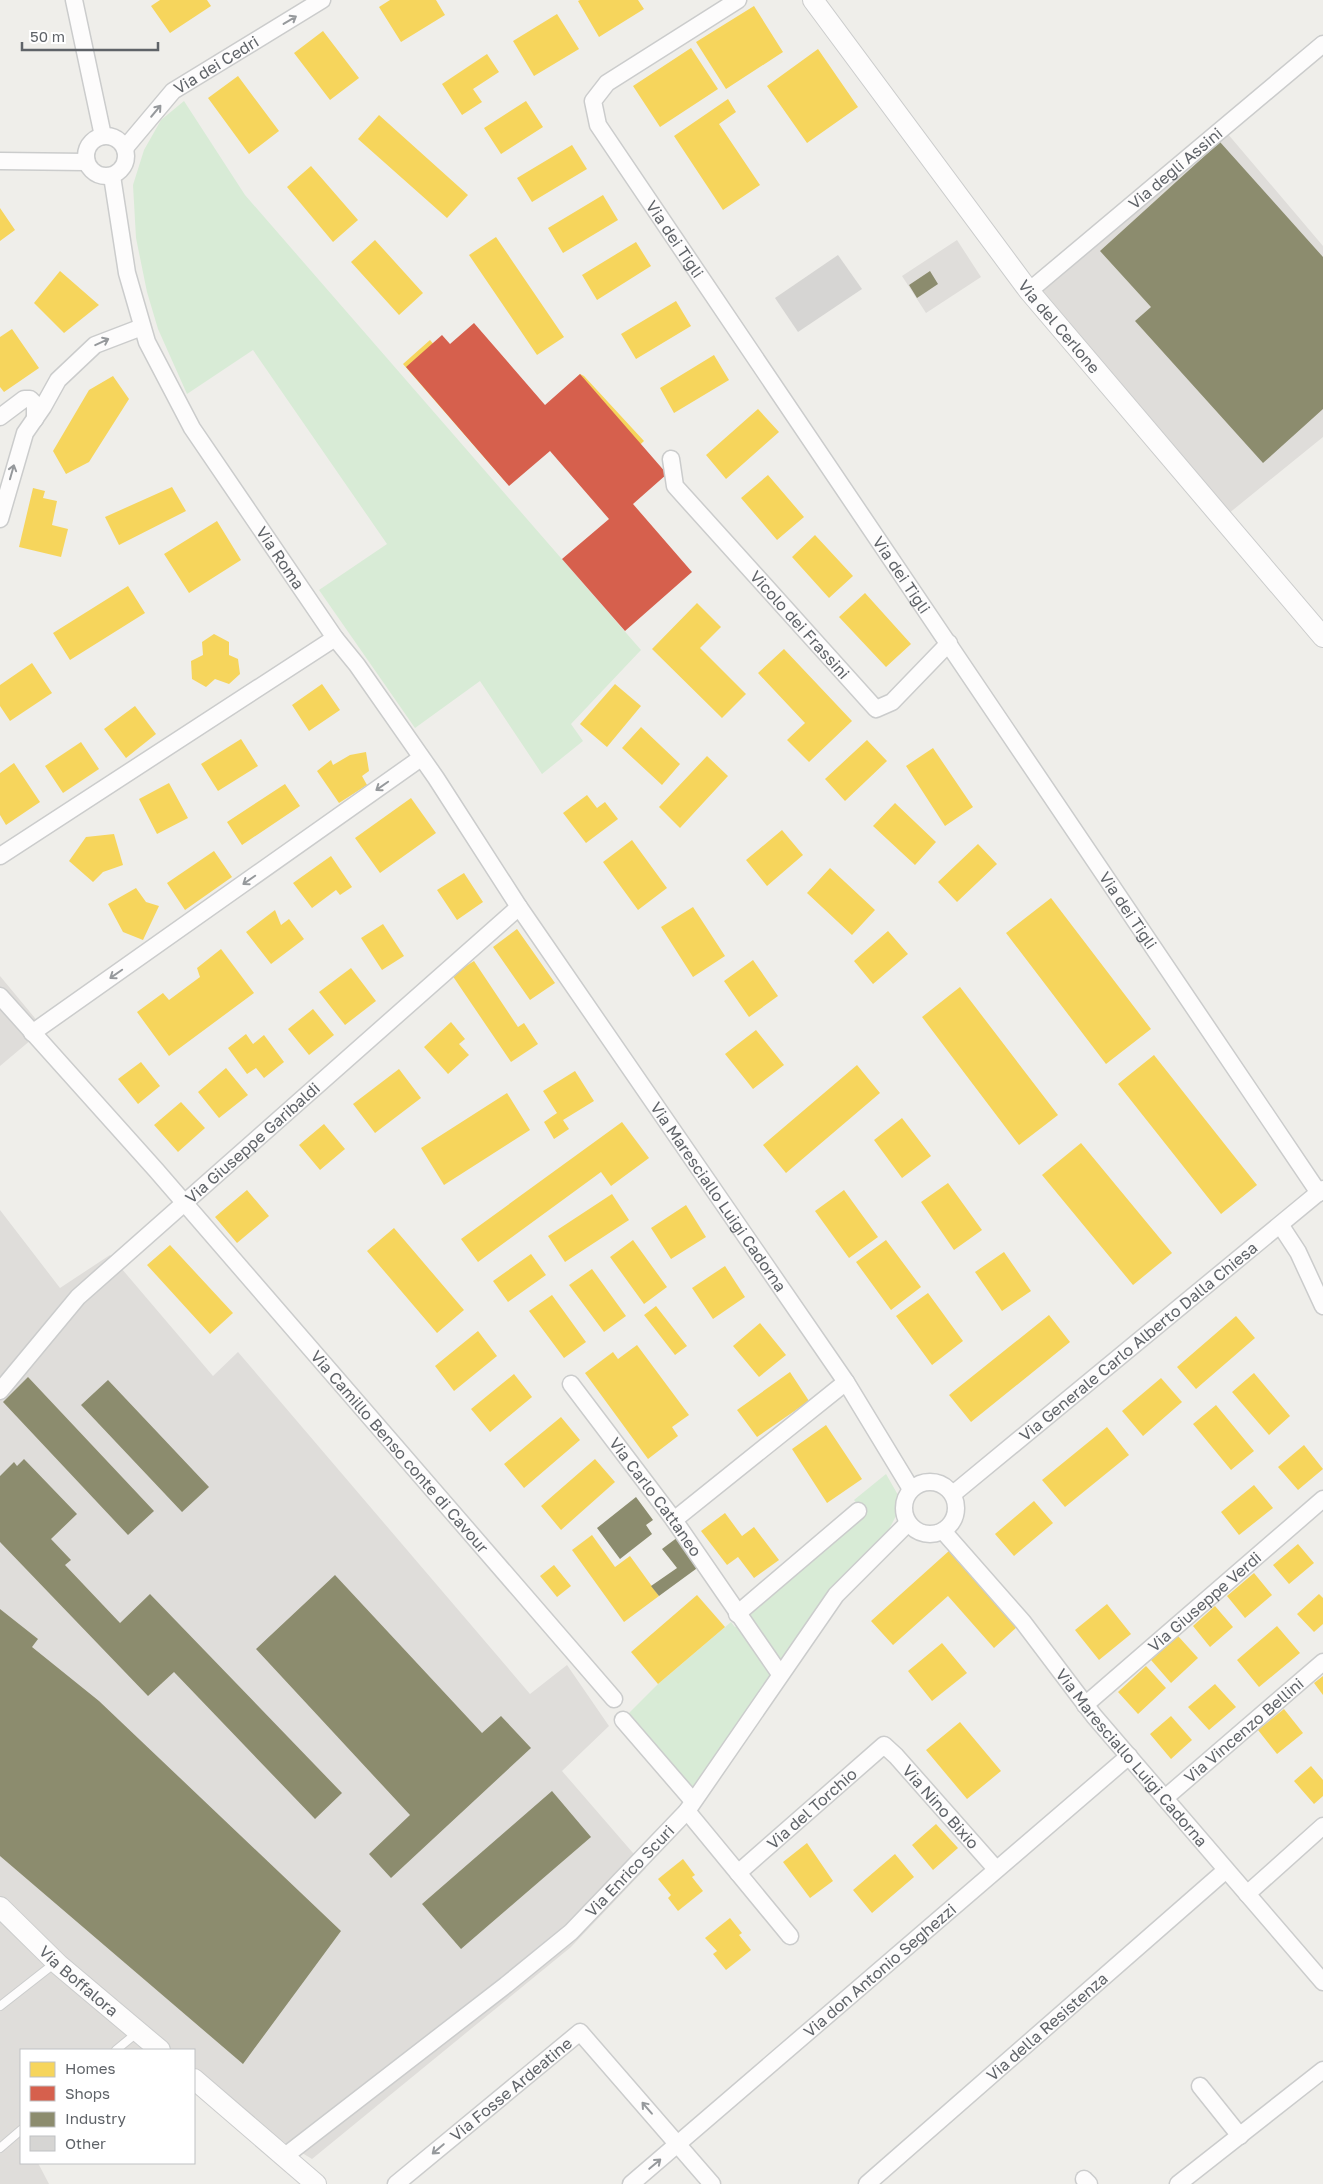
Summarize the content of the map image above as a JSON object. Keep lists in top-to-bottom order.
{
  "streets": {
    "street": [
      "Via dei Cedri",
      "Via degli Assini",
      "Via dei Tigli",
      "Via del Cerlone",
      "Via Roma",
      "Vicolo dei Frassini",
      "Via Giuseppe Garibaldi",
      "Via Maresciallo Luigi Cadorna",
      "Via Generale Carlo Alberto Dalla Chiesa",
      "Via Camillo Benso conte di Cavour",
      "Via Carlo Cattaneo",
      "Via Giuseppe Verdi",
      "Via Vincenzo Bellini",
      "Via Nino Bixio",
      "Via del Torchio",
      "Via Enrico Scuri",
      "Via don Antonio Seghezzi",
      "Via Boffalora",
      "Via della Resistenza",
      "Via Fosse Ardeatine"
    ]
  },
  "crossings": [
    ["Via dei Cedri", "Via Roma"],
    ["Via degli Assini", "Via del Cerlone"],
    ["Via dei Tigli", "Vicolo dei Frassini"],
    ["Via dei Tigli", "Via Generale Carlo Alberto Dalla Chiesa"],
    ["Via Roma", "Via Giuseppe Garibaldi"],
    ["Via Roma", "Via Maresciallo Luigi Cadorna"],
    ["Via Giuseppe Garibaldi", "Via Maresciallo Luigi Cadorna"],
    ["Via Giuseppe Garibaldi", "Via Camillo Benso conte di Cavour"],
    ["Via Maresciallo Luigi Cadorna", "Via Generale Carlo Alberto Dalla Chiesa"],
    ["Via Maresciallo Luigi Cadorna", "Via Giuseppe Verdi"],
    ["Via Maresciallo Luigi Cadorna", "Via Vincenzo Bellini"],
    ["Via Maresciallo Luigi Cadorna", "Via Enrico Scuri"],
    ["Via Maresciallo Luigi Cadorna", "Via don Antonio Seghezzi"],
    ["Via Maresciallo Luigi Cadorna", "Via della Resistenza"],
    ["Via Generale Carlo Alberto Dalla Chiesa", "Via Enrico Scuri"],
    ["Via Carlo Cattaneo", "Via Enrico Scuri"],
    ["Via Nino Bixio", "Via del Torchio"],
    ["Via Nino Bixio", "Via don Antonio Seghezzi"],
    ["Via don Antonio Seghezzi", "Via Fosse Ardeatine"]
  ],
  "one_way": ["Via dei Cedri"],
  "legend": [
    "Homes",
    "Shops",
    "Industry",
    "Other"
  ],
  "scale_bar": "50 m"
}
